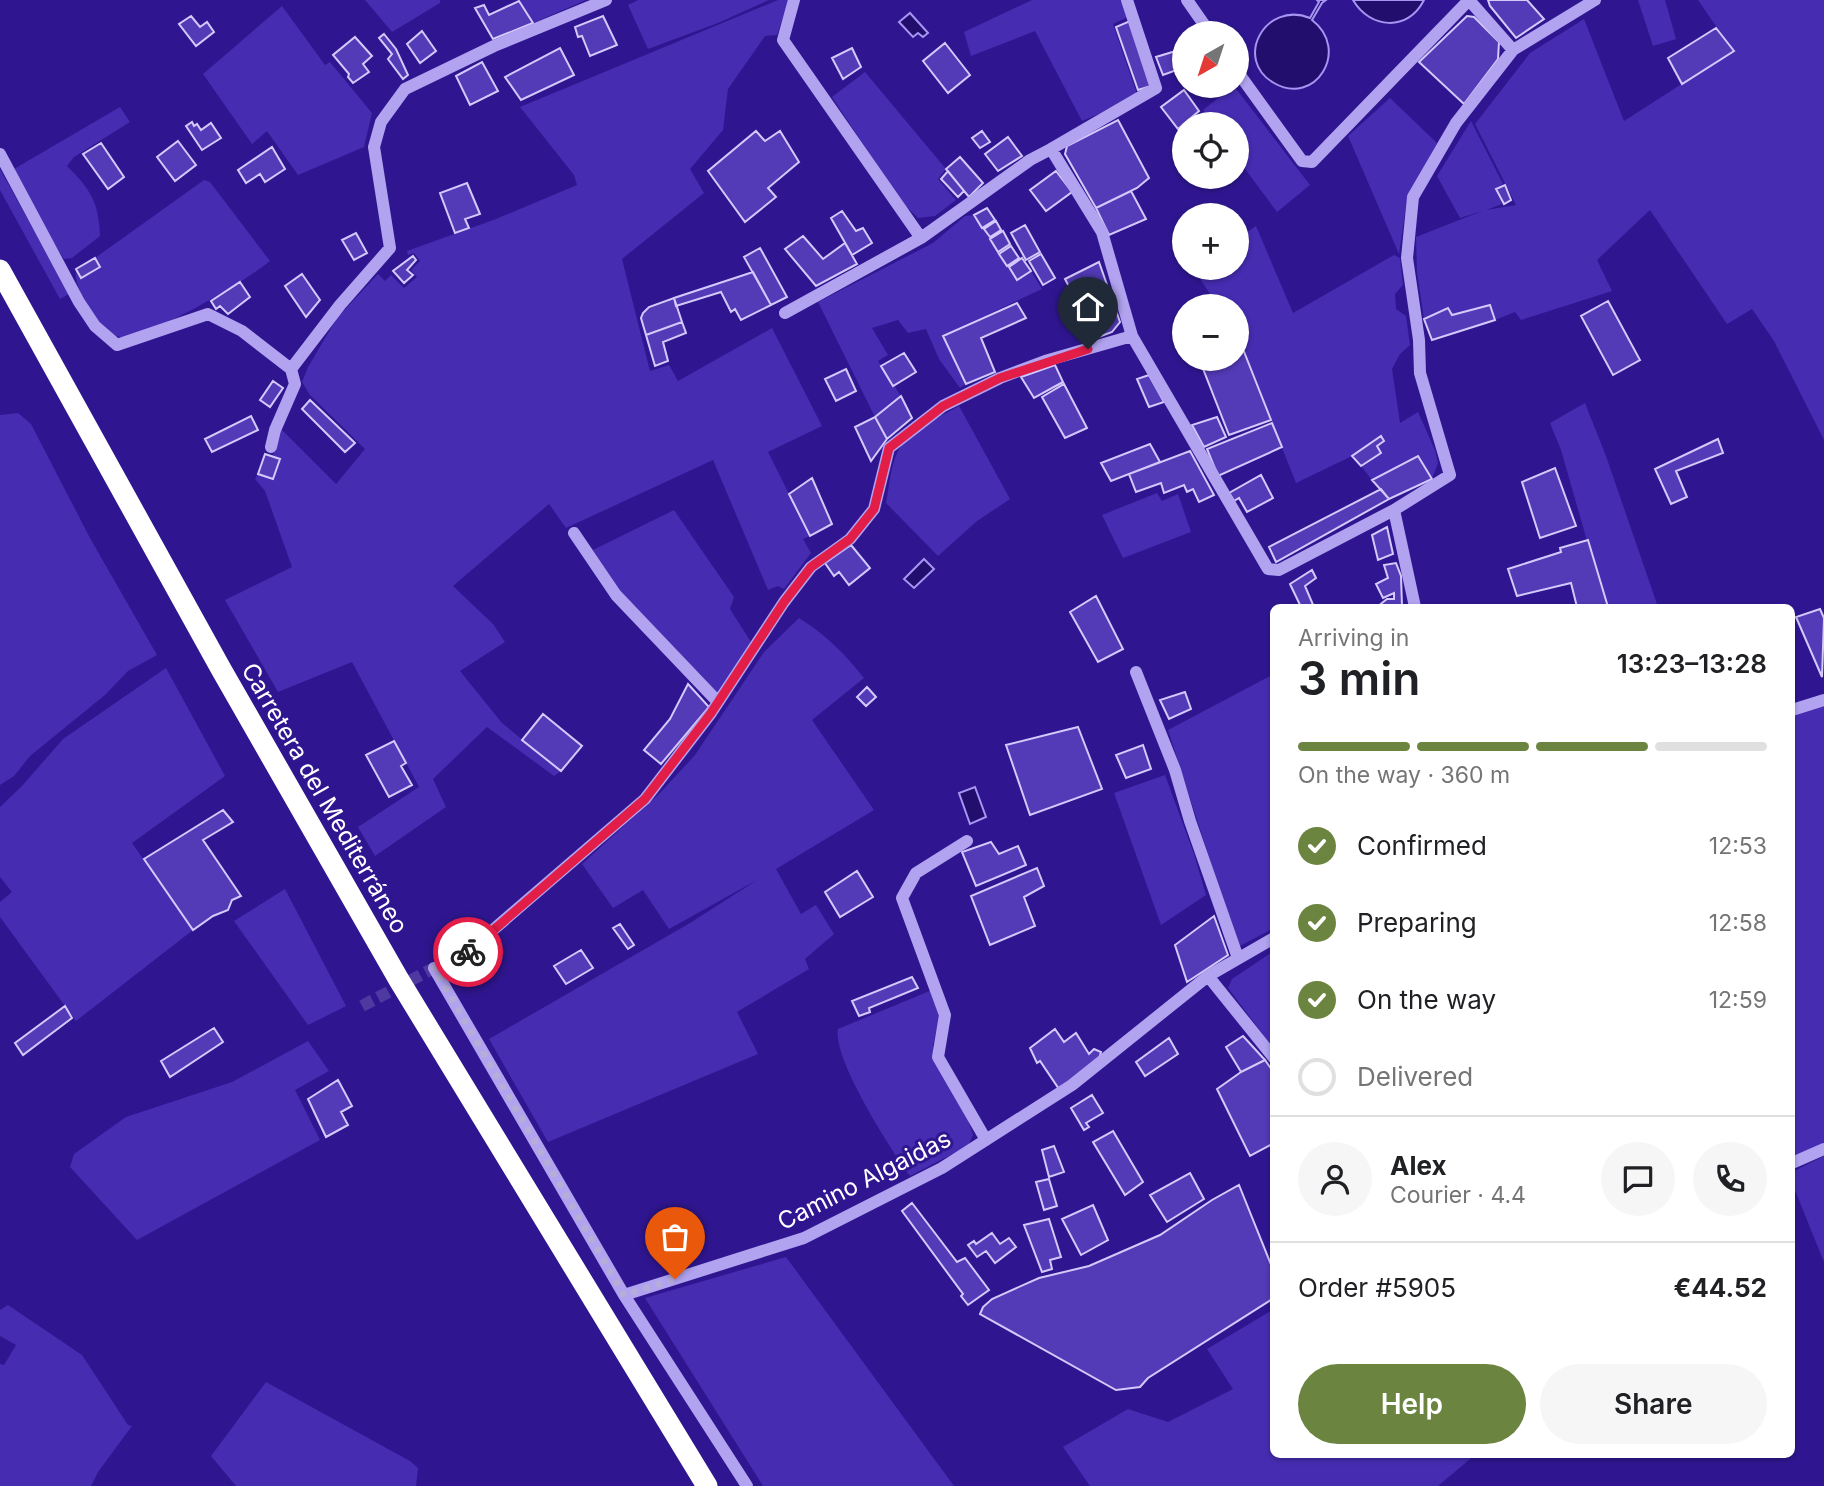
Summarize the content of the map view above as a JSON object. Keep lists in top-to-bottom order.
{
  "streets": {
    "highway": ["Carretera del Mediterráneo"],
    "street": ["Camino Algaidas"]
  },
  "north": "bottom left",
  "page": {
    "map_buttons": ["+", "−"],
    "heading": ["3 min", "Arriving in", "13:23–13:28"],
    "panel": [
      "Alex",
      "Courier · 4.4",
      "Order #5905",
      "€44.52"
    ],
    "bar": "On the way · 360 m",
    "list": [
      ["Confirmed", "12:53"],
      ["Preparing", "12:58"],
      ["On the way", "12:59"],
      "Delivered"
    ],
    "buttons": ["Help", "Share"]
  }
}
